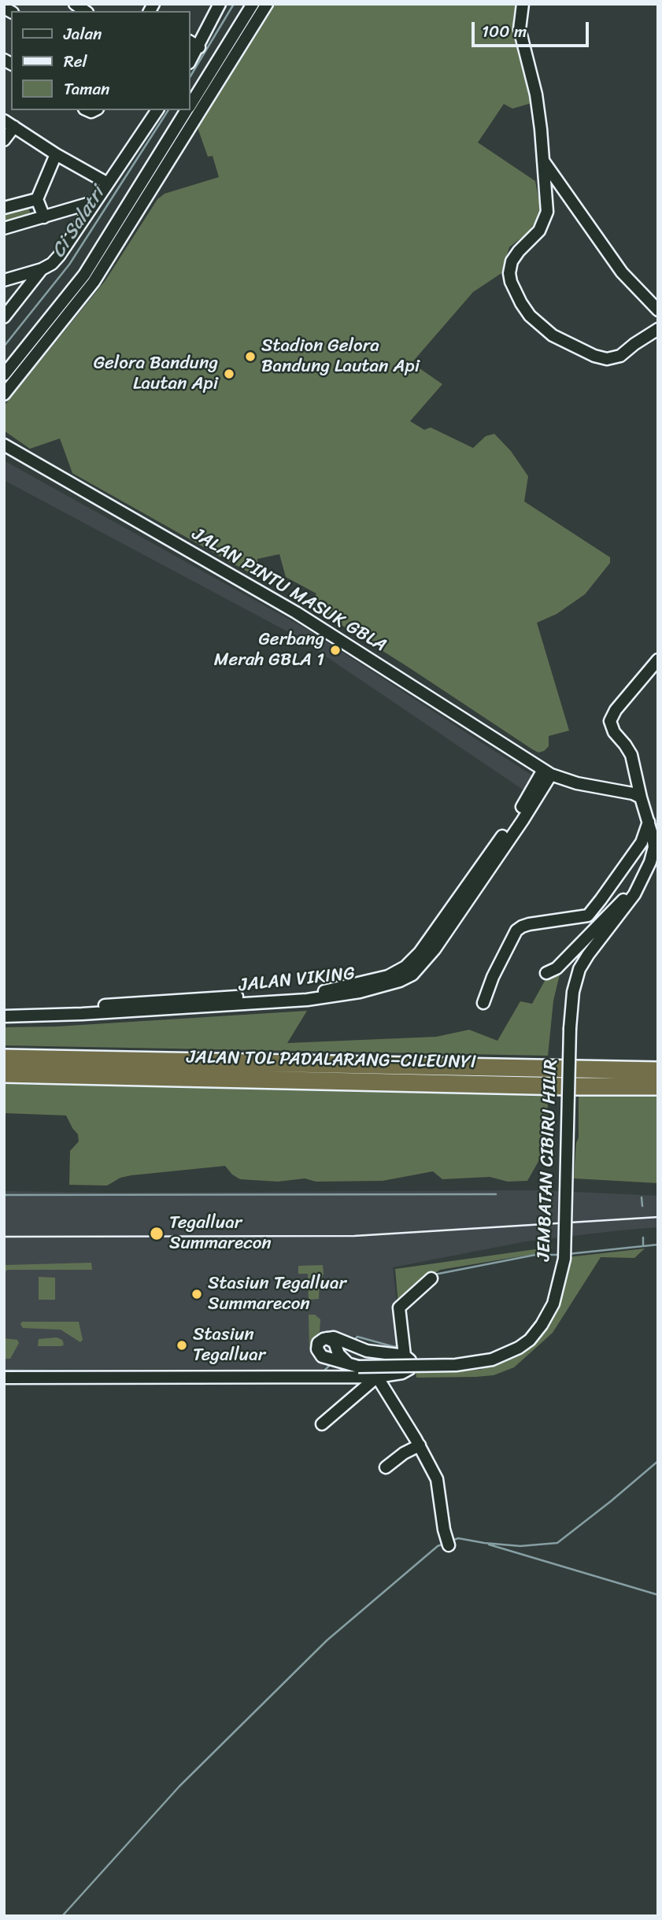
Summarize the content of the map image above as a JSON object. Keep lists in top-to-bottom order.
{
  "streets": {
    "highway": ["JALAN TOL PADALARANG–CILEUNYI"],
    "street": ["JALAN PINTU MASUK GBLA", "JALAN VIKING", "JEMBATAN CIBIRU HILIR"]
  },
  "crossings": [
    ["JALAN PINTU MASUK GBLA", "JALAN VIKING"],
    ["JALAN PINTU MASUK GBLA", "JEMBATAN CIBIRU HILIR"]
  ],
  "water": ["Ci Salatri"],
  "places": [
    "Stadion Gelora Bandung Lautan Api",
    "Gelora Bandung Lautan Api",
    "Gerbang Merah GBLA 1",
    "Tegalluar Summarecon",
    "Stasiun Tegalluar Summarecon",
    "Stasiun Tegalluar"
  ],
  "legend": ["Jalan", "Rel", "Taman"],
  "scale_bar": "100 m"
}
